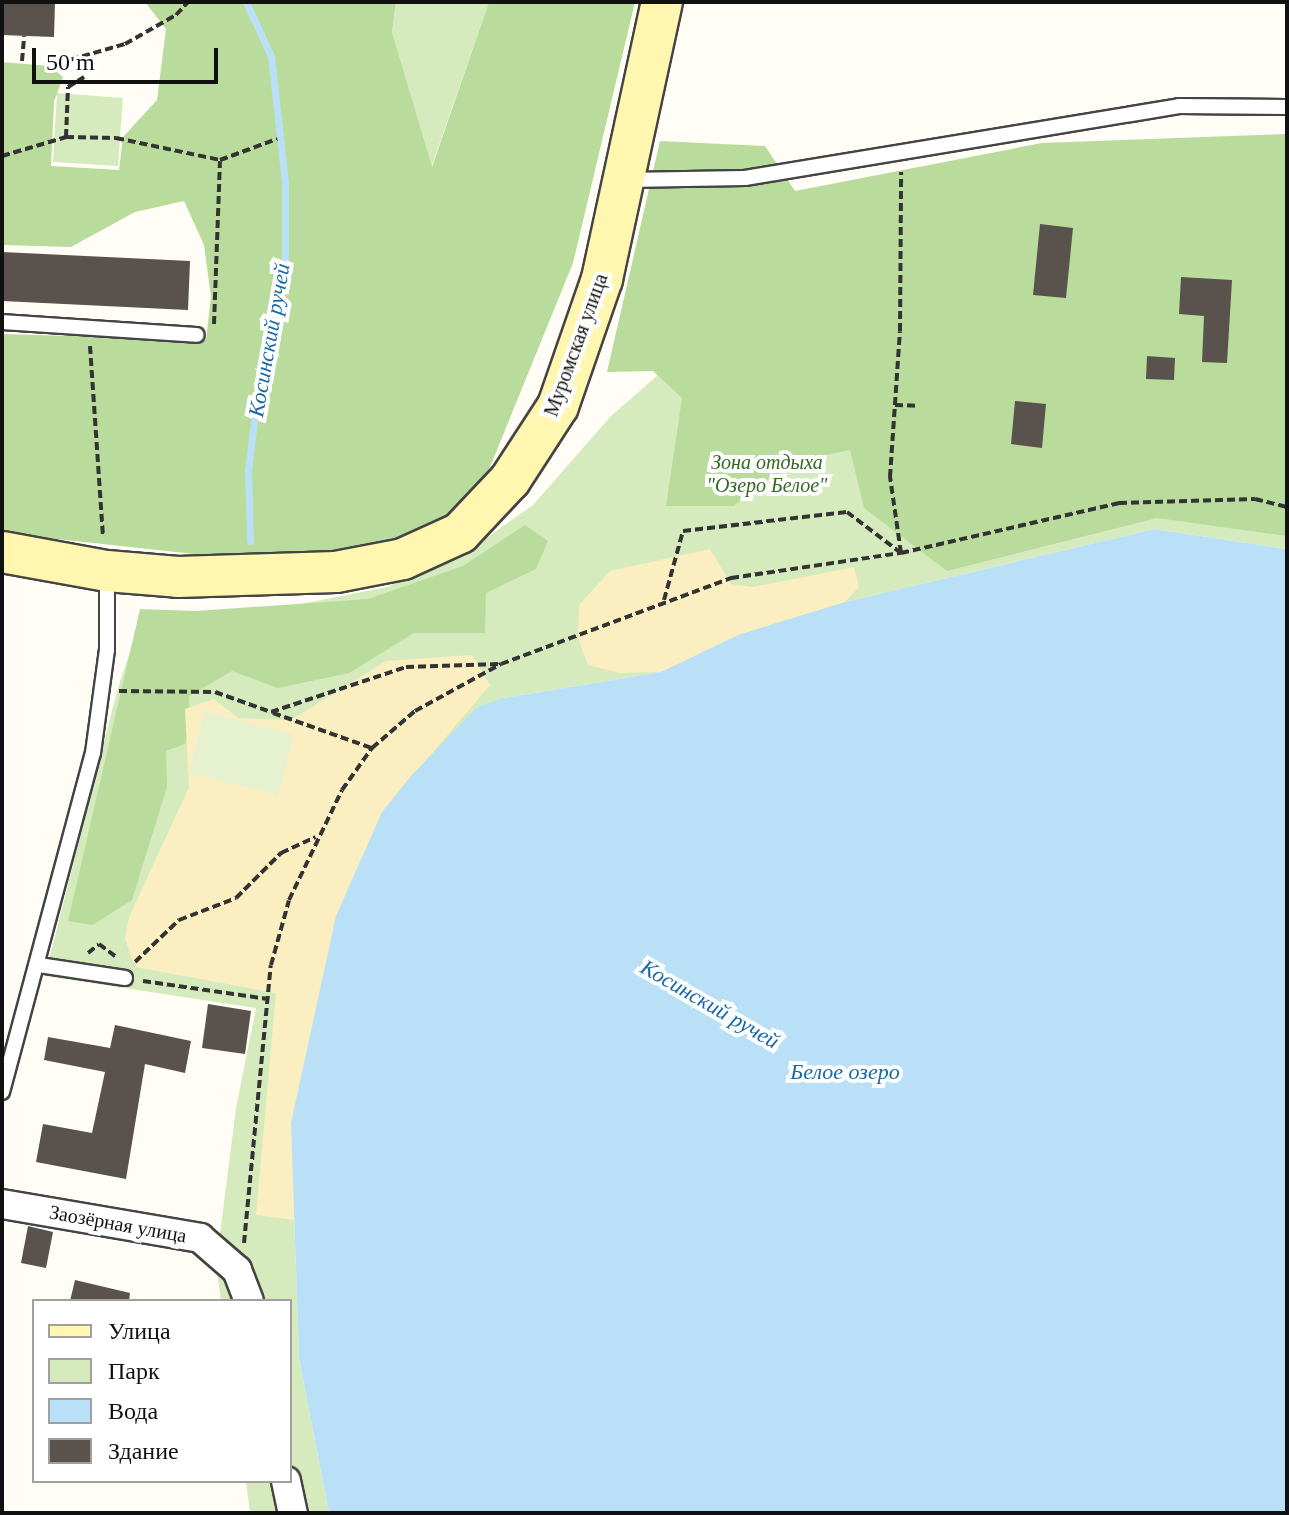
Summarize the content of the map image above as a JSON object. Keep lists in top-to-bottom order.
{
  "streets": {
    "street": ["Муромская улица", "Заозёрная улица"]
  },
  "water": ["Косинский ручей", "Белое озеро"],
  "parks": ["Зона отдыха \"Озеро Белое\""],
  "legend": [
    "Улица",
    "Парк",
    "Вода",
    "Здание"
  ],
  "scale_bar": "50 m"
}
